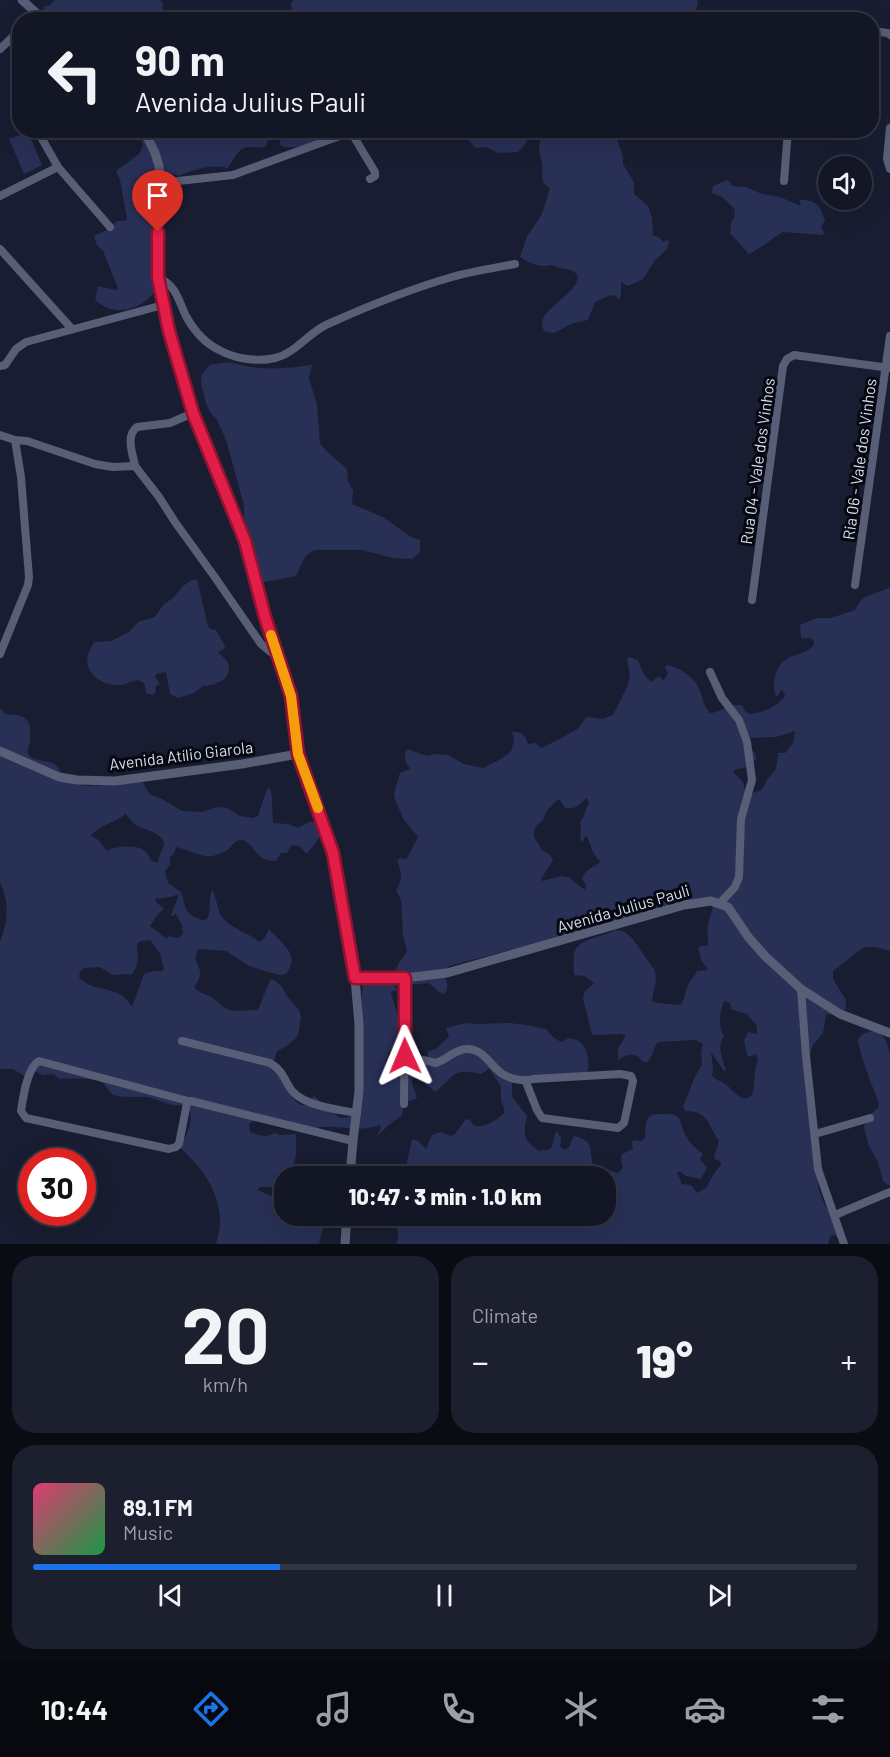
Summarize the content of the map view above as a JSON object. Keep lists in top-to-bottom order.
{
  "streets": {
    "street": [
      "Ria 06 - Vale dos Vinhos",
      "Rua 04 - Vale dos Vinhos",
      "Avenida Atílio Giarola",
      "Avenida Julius Pauli"
    ]
  },
  "crossings": [
    ["Ria 06 - Vale dos Vinhos", "Rua 04 - Vale dos Vinhos"]
  ],
  "page": {
    "turn": ["90 m", "Avenida Julius Pauli"],
    "limit": "30",
    "trip": "10:47 · 3 min · 1.0 km",
    "tile": [
      ["20", "km/h"],
      "Climate"
    ],
    "heat": ["−", "19°", "+"],
    "song": ["89.1 FM", "Music"],
    "tabs": "10:44"
  }
}
